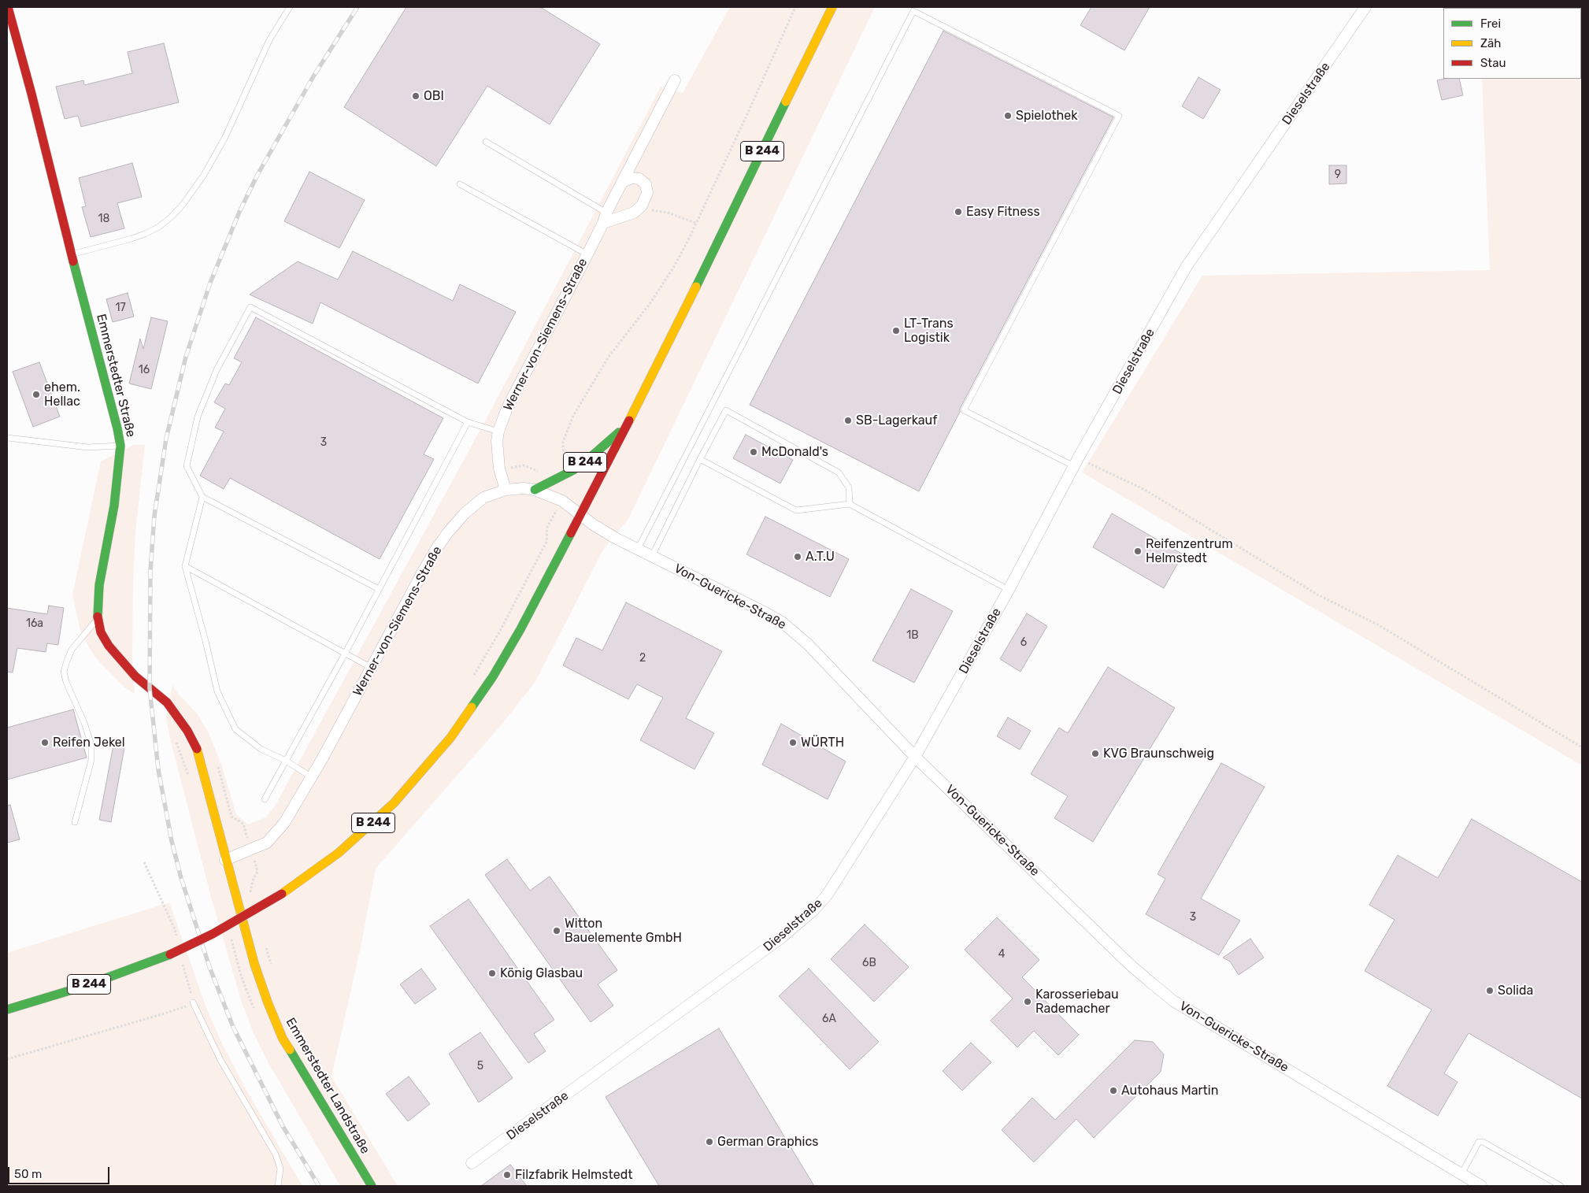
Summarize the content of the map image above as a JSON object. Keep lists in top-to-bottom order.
{
  "streets": {
    "main road": ["B 244", "Emmerstedter Straße", "Emmerstedter Landstraße"],
    "street": ["Dieselstraße", "Werner-von-Siemens-Straße", "Von-Guericke-Straße"]
  },
  "crossings": [
    ["Dieselstraße", "Von-Guericke-Straße"],
    ["B 244", "Von-Guericke-Straße"],
    ["Werner-von-Siemens-Straße", "Emmerstedter Straße"],
    ["Werner-von-Siemens-Straße", "Von-Guericke-Straße"],
    ["Werner-von-Siemens-Straße", "Emmerstedter Landstraße"],
    ["Emmerstedter Straße", "Emmerstedter Landstraße"]
  ],
  "places": [
    "OBI",
    "Spielothek",
    "Easy Fitness",
    "LT-Trans Logistik",
    "ehem. Hellac",
    "SB-Lagerkauf",
    "McDonald's",
    "Reifenzentrum Helmstedt",
    "A.T.U",
    "Reifen Jekel",
    "WÜRTH",
    "KVG Braunschweig",
    "Witton Bauelemente GmbH",
    "König Glasbau",
    "Solida",
    "Karosseriebau Rademacher",
    "Autohaus Martin",
    "German Graphics",
    "Filzfabrik Helmstedt"
  ],
  "house_numbers": [
    "9",
    "18",
    "17",
    "16",
    "3",
    "16a",
    "1B",
    "6",
    "2",
    "3",
    "4",
    "6B",
    "6A",
    "5"
  ],
  "legend": ["Frei", "Zäh", "Stau"],
  "scale_bar": "50 m"
}
